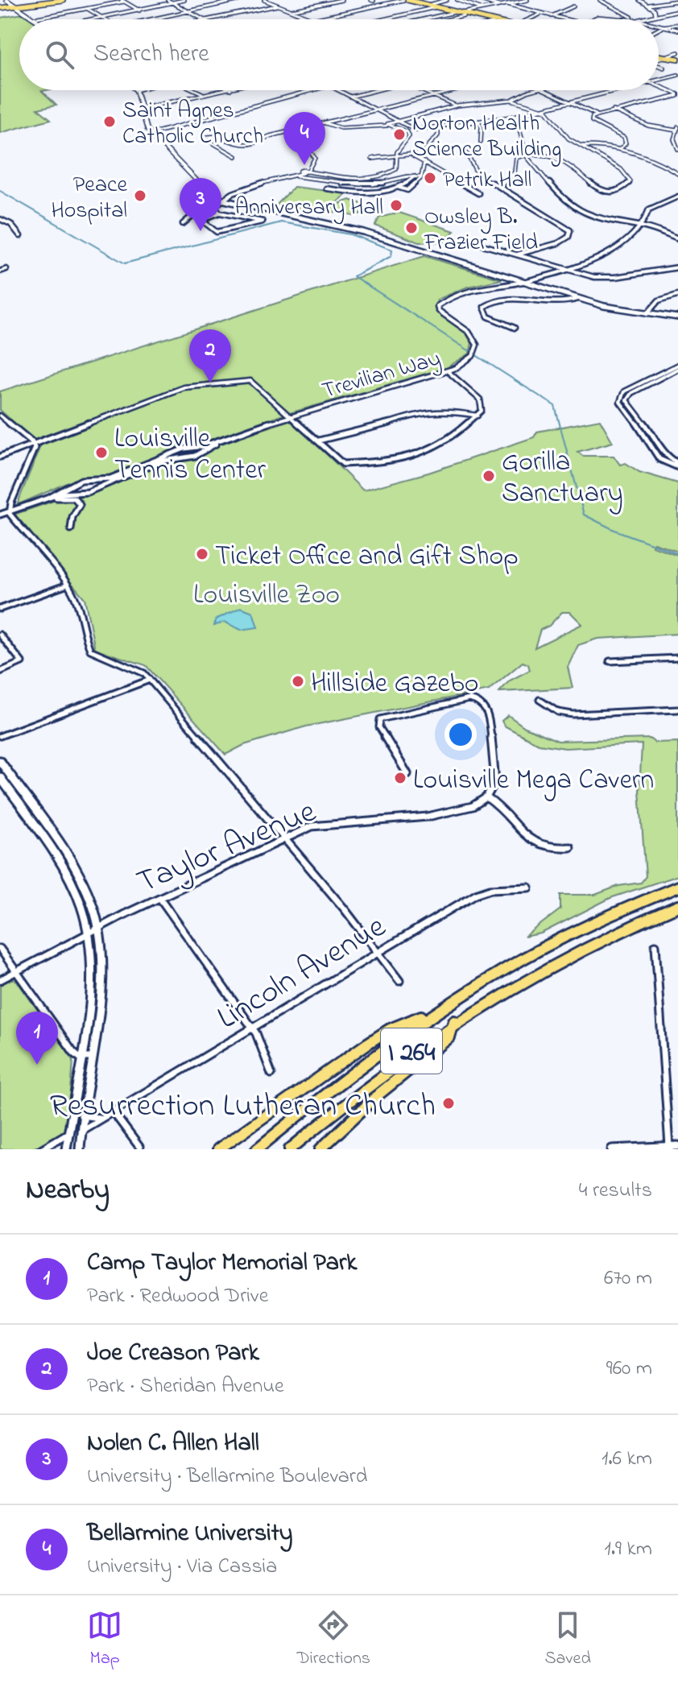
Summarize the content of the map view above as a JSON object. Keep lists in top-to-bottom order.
{
  "streets": {
    "highway": ["I 264"],
    "street": ["Trevilian Way", "Taylor Avenue", "Lincoln Avenue"]
  },
  "parks": ["Louisville Zoo"],
  "places": [
    "Saint Agnes Catholic Church",
    "Norton Health Science Building",
    "Petrik Hall",
    "Peace Hospital",
    "Anniversary Hall",
    "Owsley B. Frazier Field",
    "Louisville Tennis Center",
    "Gorilla Sanctuary",
    "Ticket Office and Gift Shop",
    "Hillside Gazebo",
    "Louisville Mega Cavern",
    "Resurrection Lutheran Church"
  ],
  "page": {
    "search": "Search here",
    "pins": [
      "4",
      "3",
      "2",
      "1"
    ],
    "heading": ["Nearby", "4 results"],
    "list": [
      {
        "mark": "1",
        "name": "Camp Taylor Memorial Park",
        "note": "Park · Redwood Drive",
        "value": "670 m"
      },
      {
        "mark": "2",
        "name": "Joe Creason Park",
        "note": "Park · Sheridan Avenue",
        "value": "960 m"
      },
      {
        "mark": "3",
        "name": "Nolen C. Allen Hall",
        "note": "University · Bellarmine Boulevard",
        "value": "1.6 km"
      },
      {
        "mark": "4",
        "name": "Bellarmine University",
        "note": "University · Via Cassia",
        "value": "1.9 km"
      }
    ],
    "nav": ["Map", "Directions", "Saved"]
  }
}
